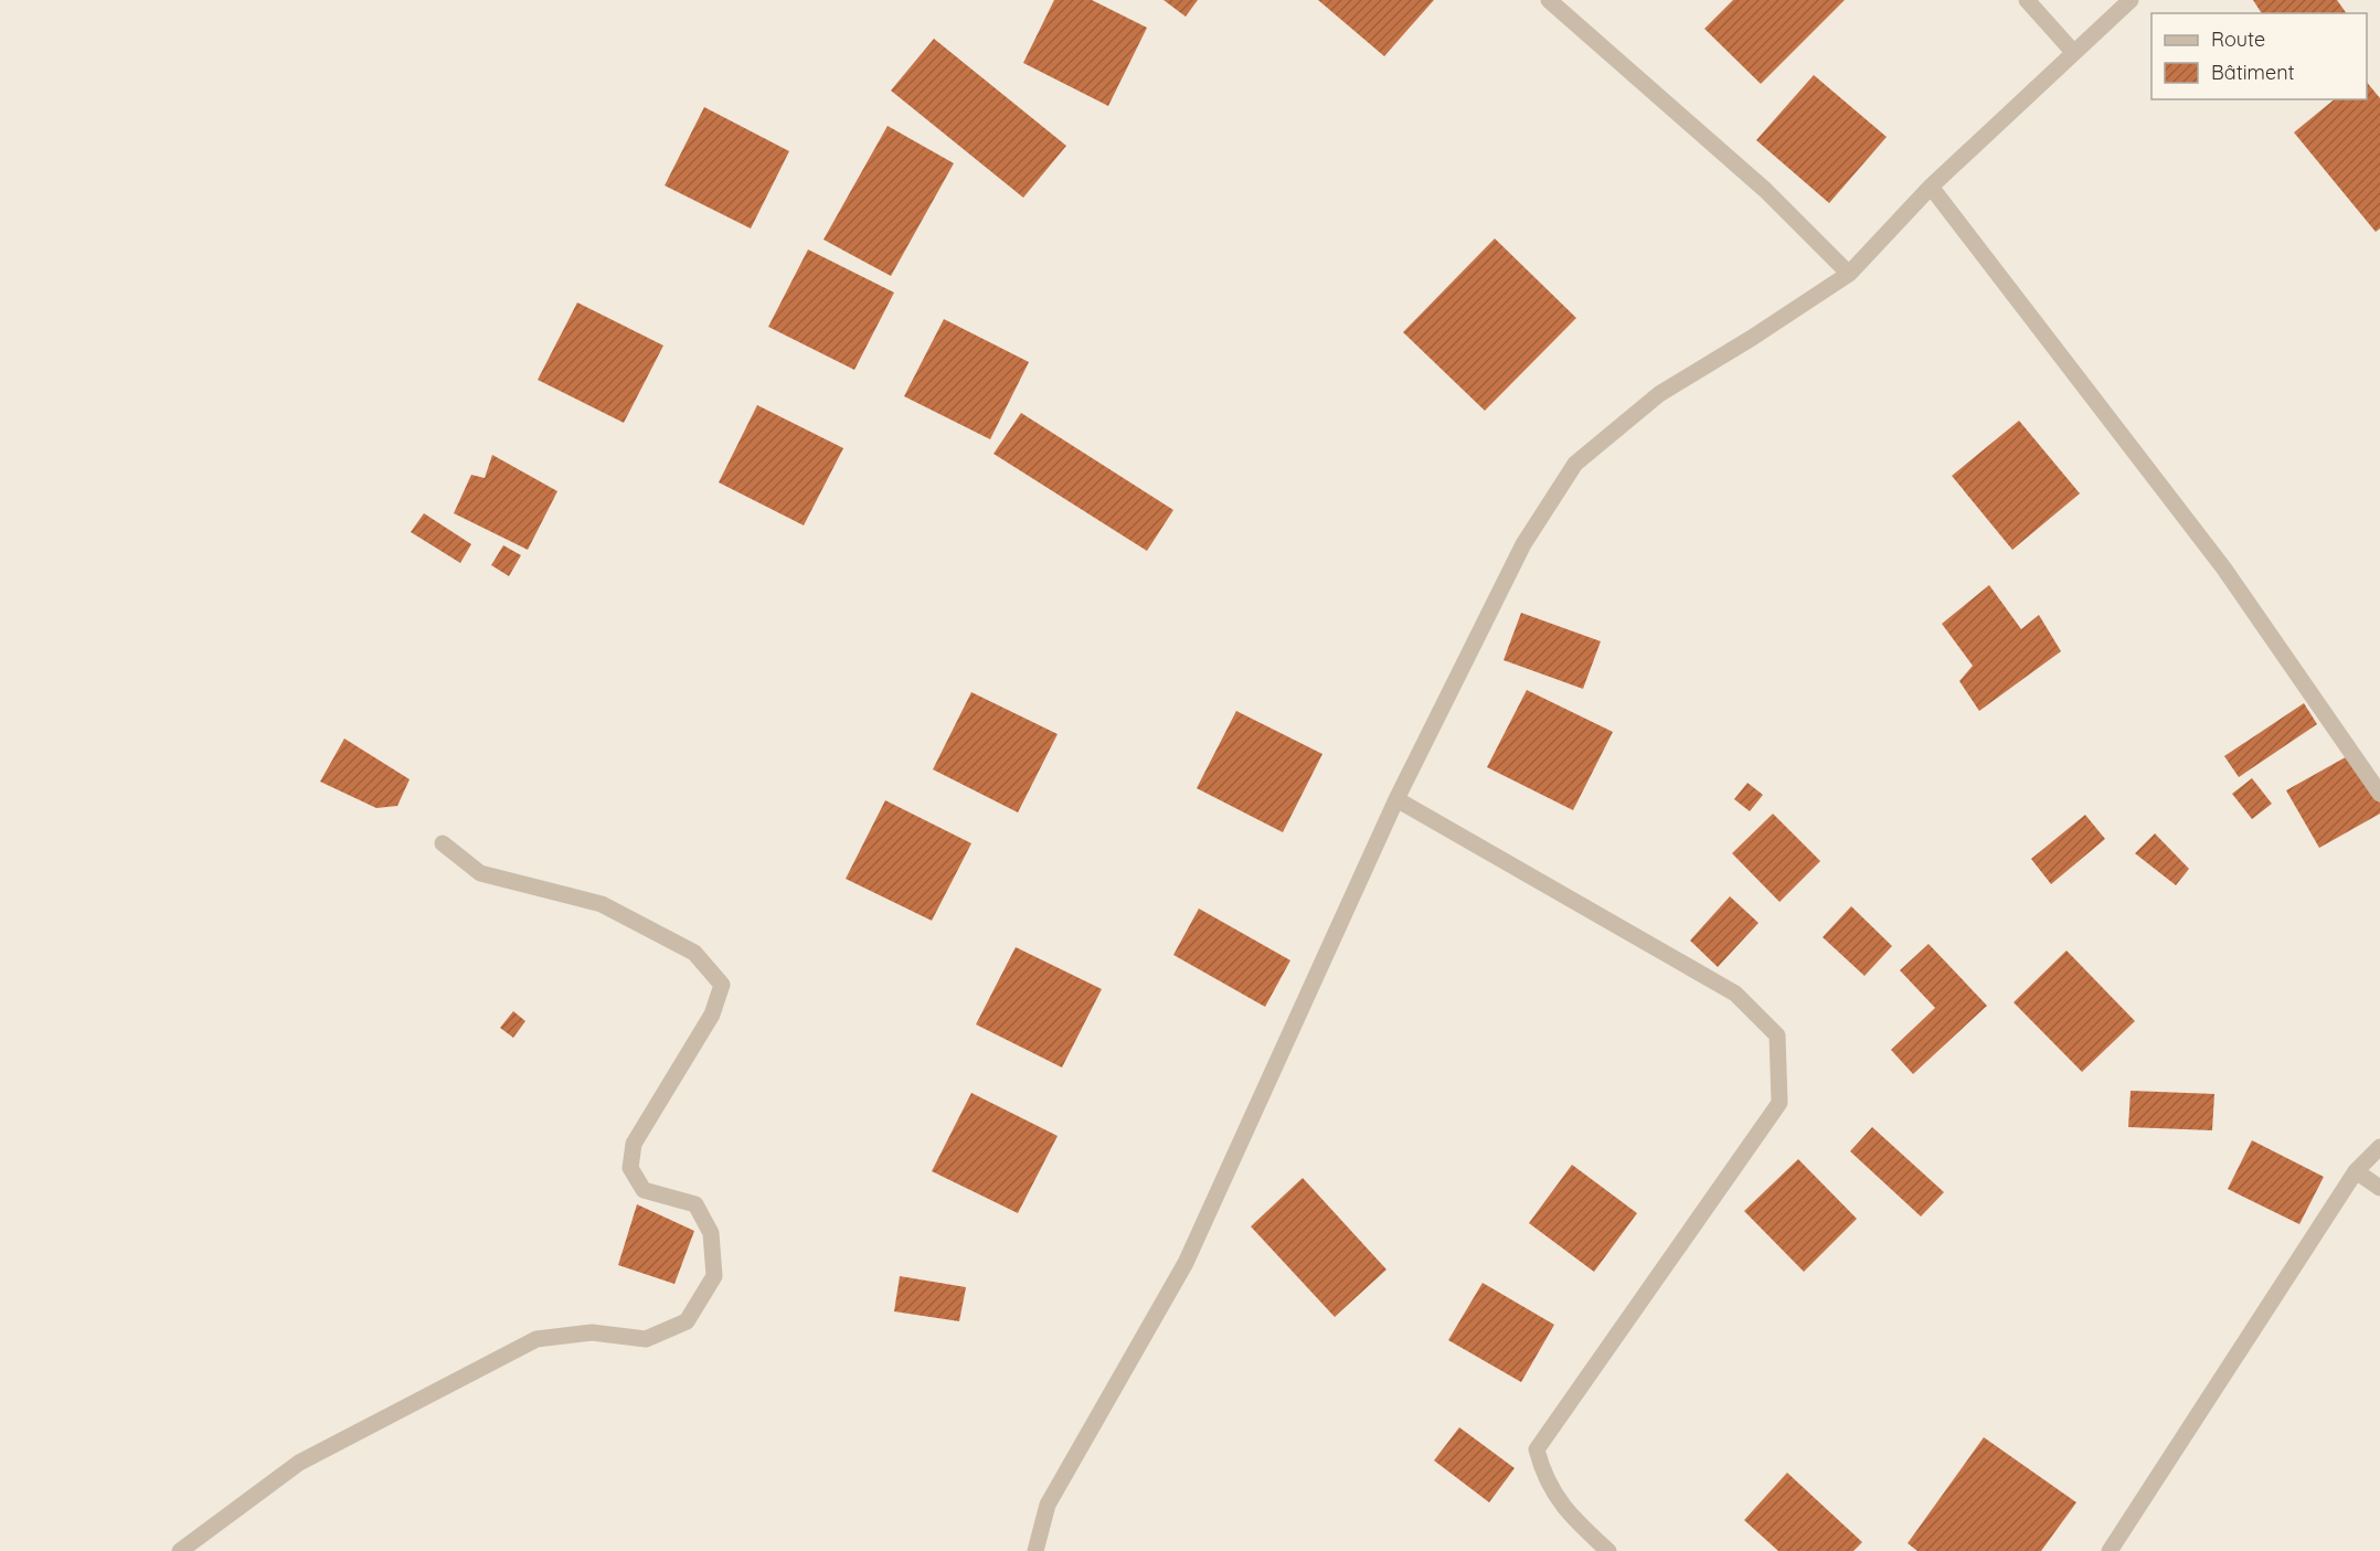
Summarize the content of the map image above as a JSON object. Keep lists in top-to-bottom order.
{
  "legend": ["Route", "Bâtiment"]
}
